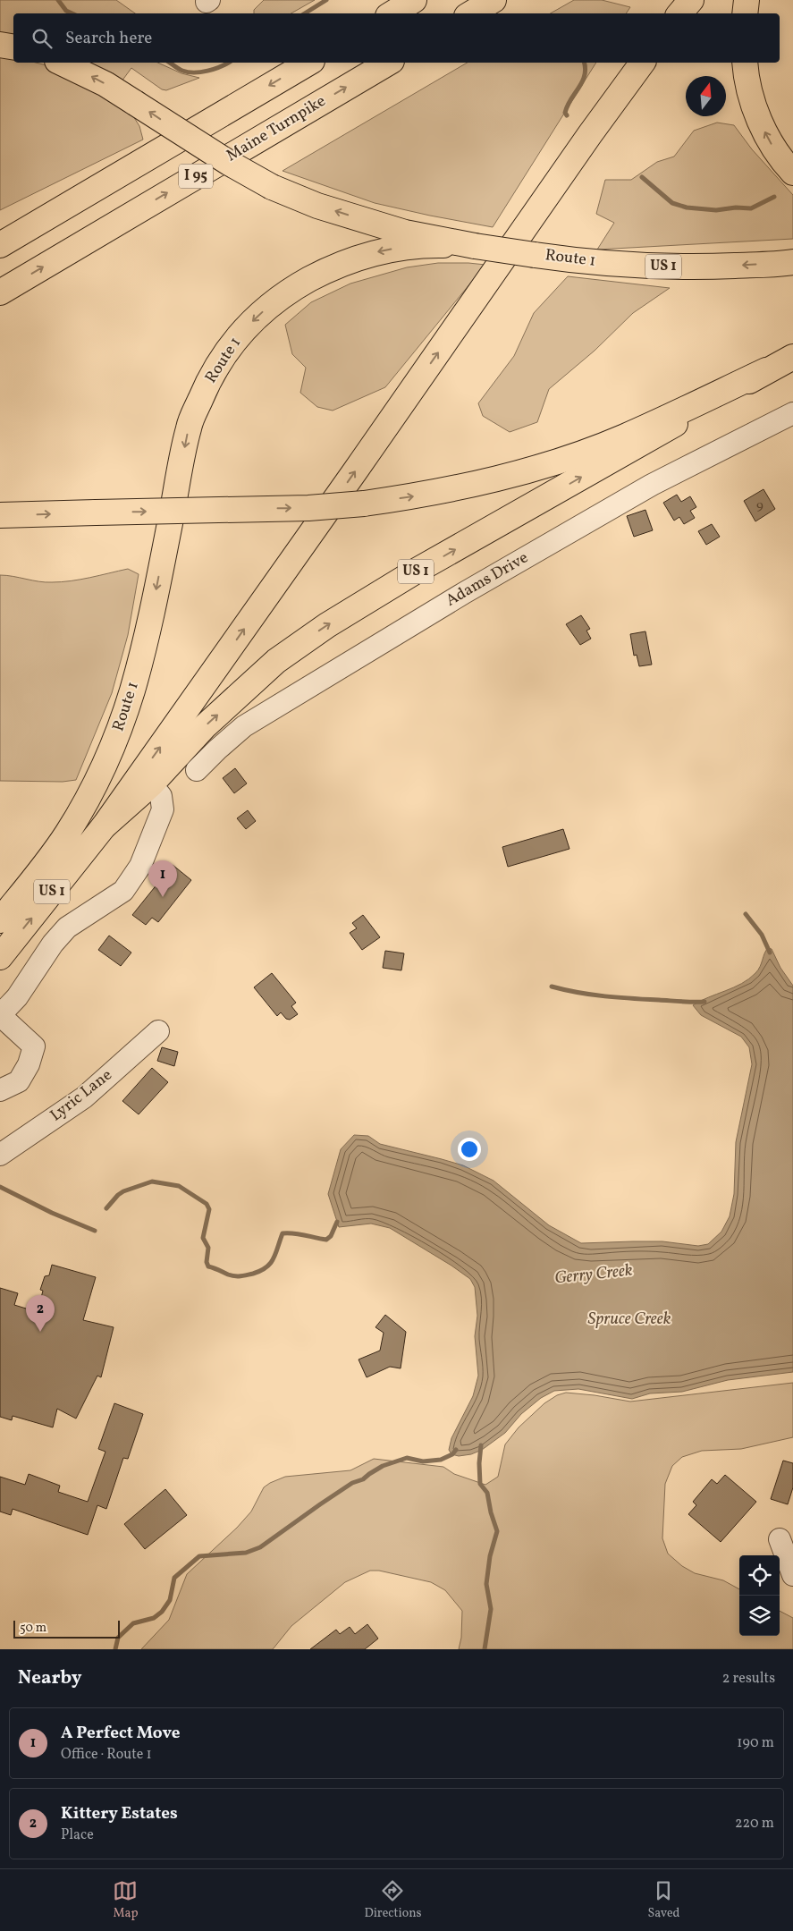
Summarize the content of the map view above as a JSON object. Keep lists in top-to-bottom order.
{
  "streets": {
    "main road": [
      "Maine Turnpike",
      "I 95",
      "Route 1",
      "US 1"
    ],
    "street": ["Adams Drive", "Lyric Lane"]
  },
  "water": ["Gerry Creek", "Spruce Creek"],
  "house_numbers": ["9"],
  "scale_bar": "50 m",
  "north": "top",
  "page": {
    "search": "Search here",
    "pins": ["1", "2"],
    "scale": "50 m",
    "heading": ["Nearby", "2 results"],
    "list": [
      {
        "mark": "1",
        "name": "A Perfect Move",
        "note": "Office · Route 1",
        "value": "190 m"
      },
      {
        "mark": "2",
        "name": "Kittery Estates",
        "note": "Place",
        "value": "220 m"
      }
    ],
    "nav": ["Map", "Directions", "Saved"]
  }
}
